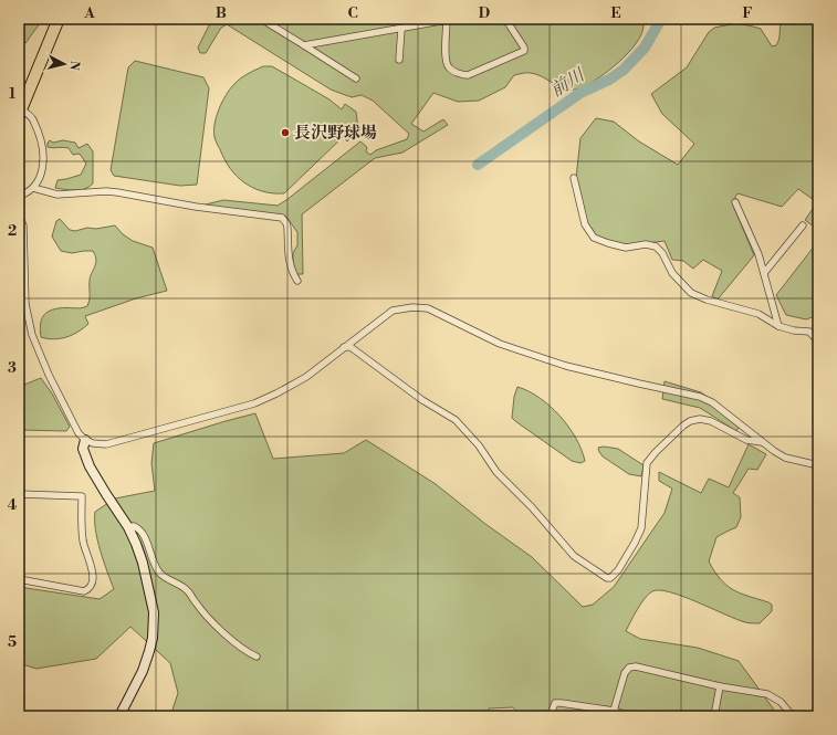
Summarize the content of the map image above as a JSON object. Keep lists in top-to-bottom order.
{
  "water": ["前川"],
  "places": ["長沢野球場"],
  "north": "right",
  "grid": {
    "columns": [
      "A",
      "B",
      "C",
      "D",
      "E",
      "F"
    ],
    "rows": [
      "1",
      "2",
      "3",
      "4",
      "5"
    ]
  }
}
